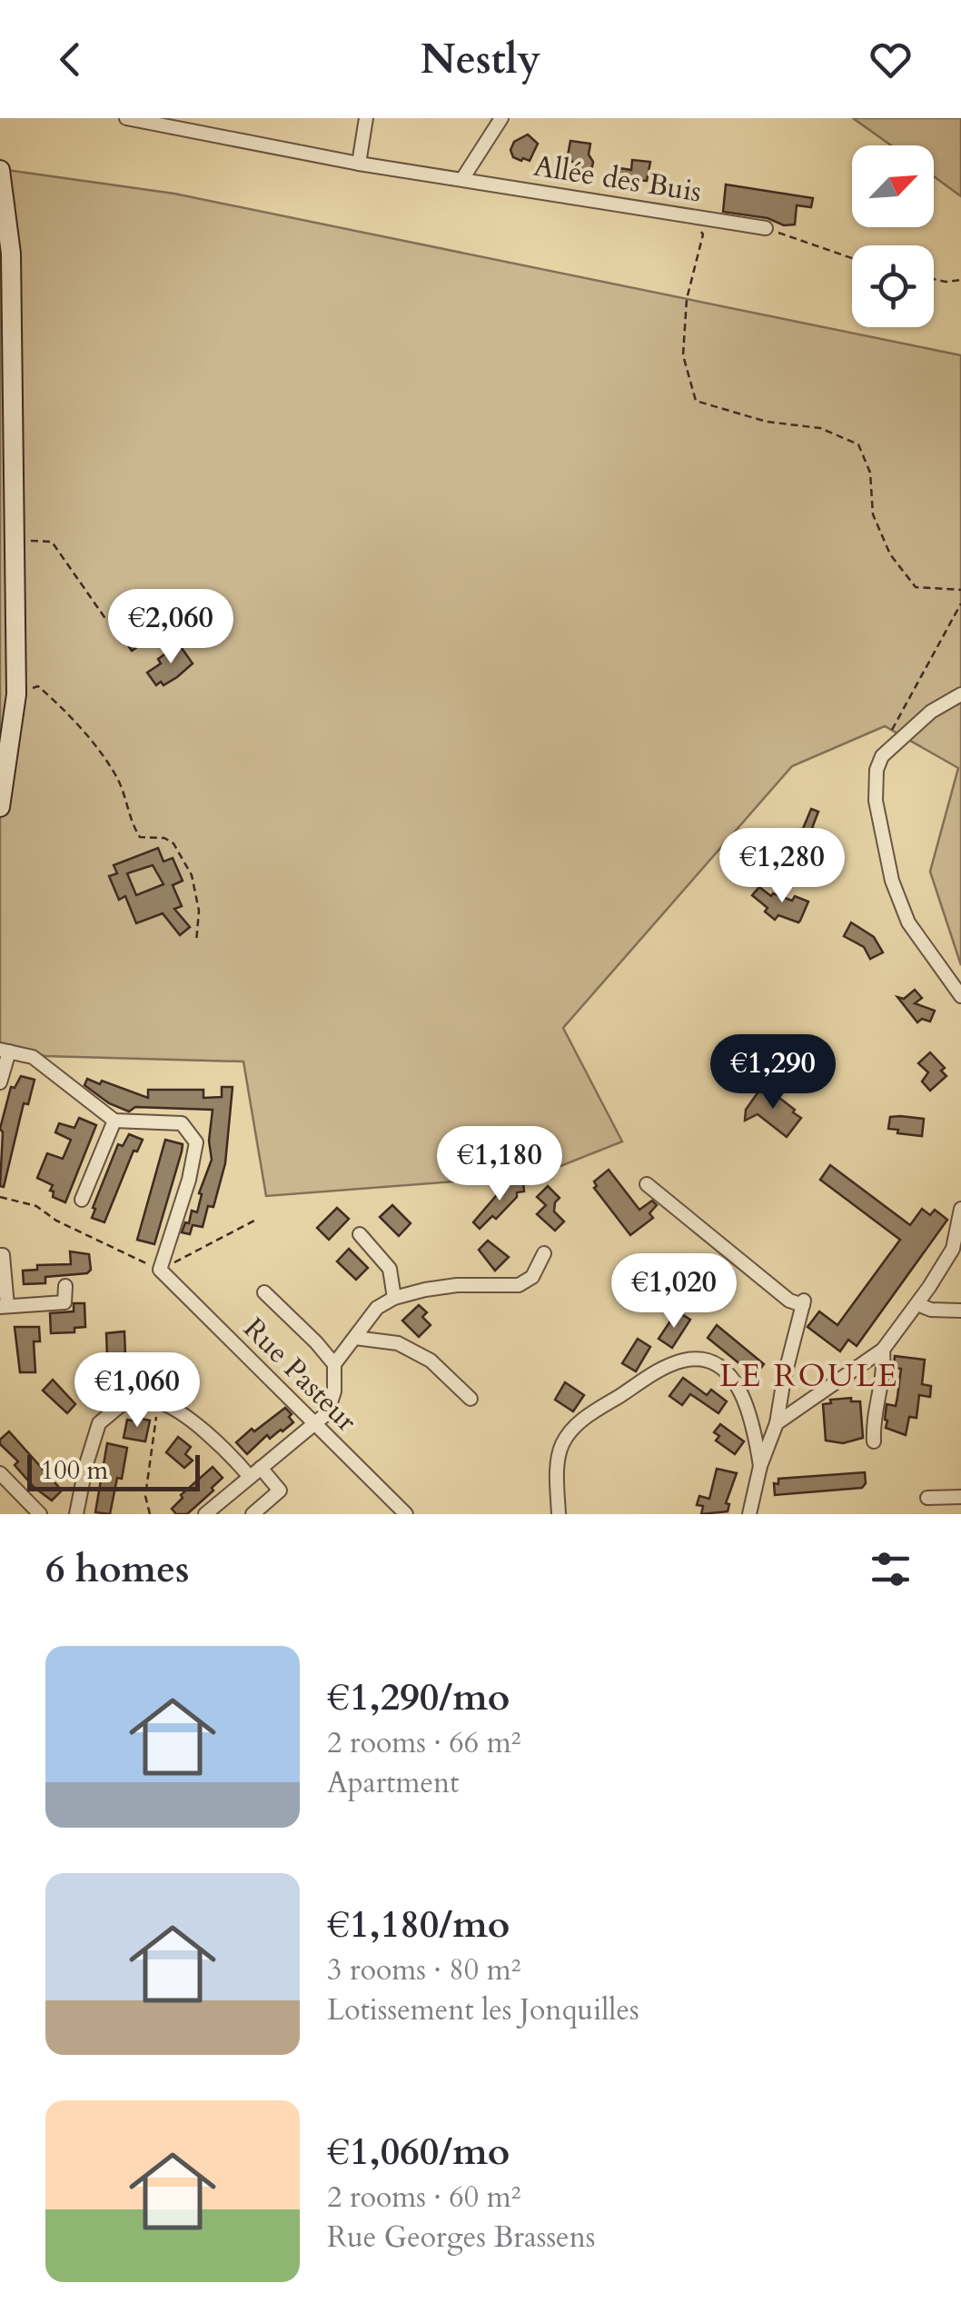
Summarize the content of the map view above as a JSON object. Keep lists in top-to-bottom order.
{
  "streets": {
    "street": ["Allée des Buis", "Rue Pasteur"]
  },
  "districts": ["LE ROULE"],
  "scale_bar": "100 m",
  "north": "top right",
  "page": {
    "header": "Nestly",
    "price": [
      "€2,060",
      "€1,280",
      "€1,290",
      "€1,180",
      "€1,020",
      "€1,060"
    ],
    "scale": "100 m",
    "heading": "6 homes",
    "list": [
      {
        "name": "€1,290/mo",
        "note": "2 rooms · 66 m² · Apartment"
      },
      {
        "name": "€1,180/mo",
        "note": "3 rooms · 80 m² · Lotissement les Jonquilles"
      },
      {
        "name": "€1,060/mo",
        "note": "2 rooms · 60 m² · Rue Georges Brassens"
      }
    ]
  }
}
